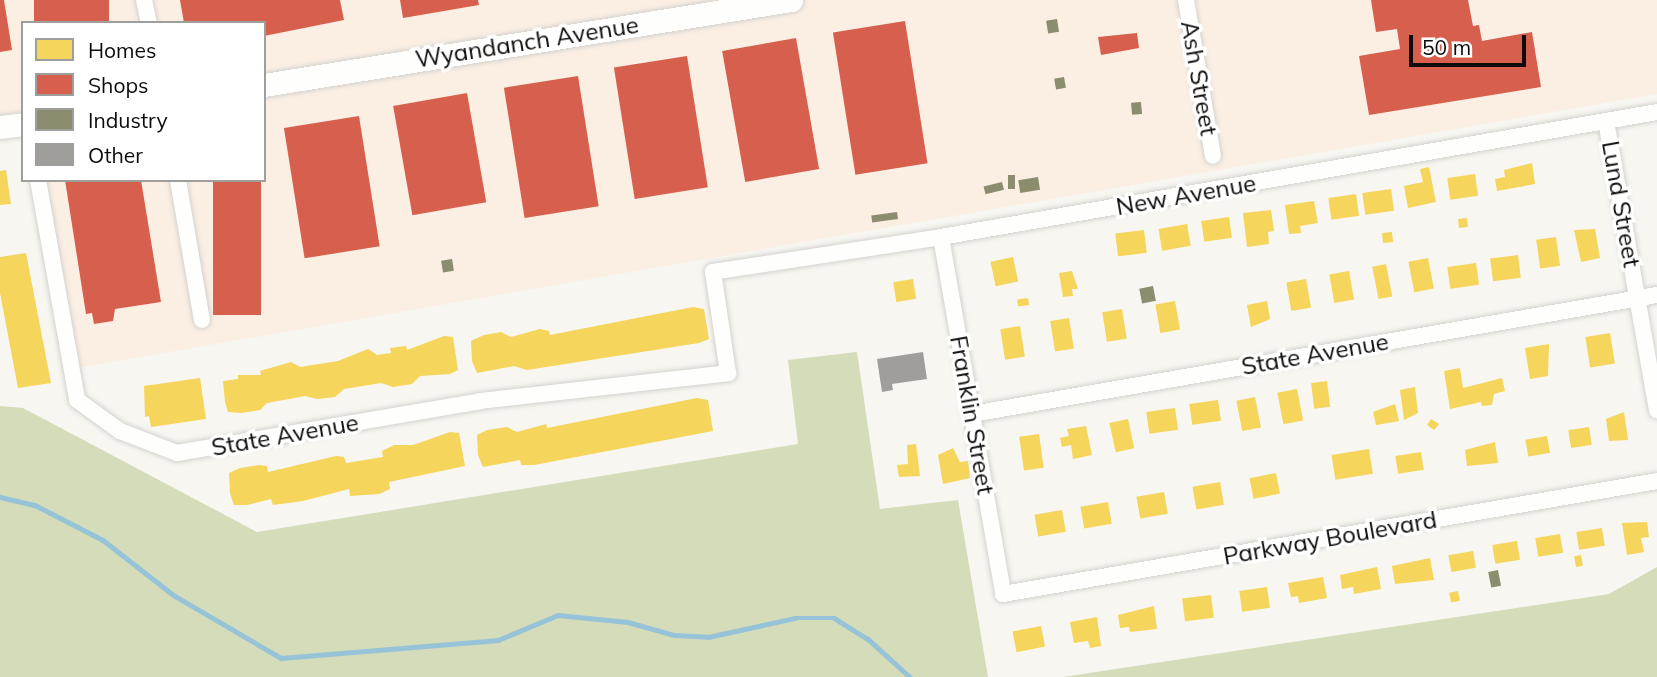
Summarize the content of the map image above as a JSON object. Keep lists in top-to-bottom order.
{
  "streets": {
    "street": [
      "Wyandanch Avenue",
      "Ash Street",
      "New Avenue",
      "Lund Street",
      "State Avenue",
      "Franklin Street",
      "Parkway Boulevard"
    ]
  },
  "crossings": [
    ["New Avenue", "Lund Street"],
    ["New Avenue", "State Avenue"],
    ["New Avenue", "Franklin Street"],
    ["Lund Street", "State Avenue"],
    ["State Avenue", "Franklin Street"],
    ["Franklin Street", "Parkway Boulevard"]
  ],
  "legend": [
    "Homes",
    "Shops",
    "Industry",
    "Other"
  ],
  "scale_bar": "50 m"
}
